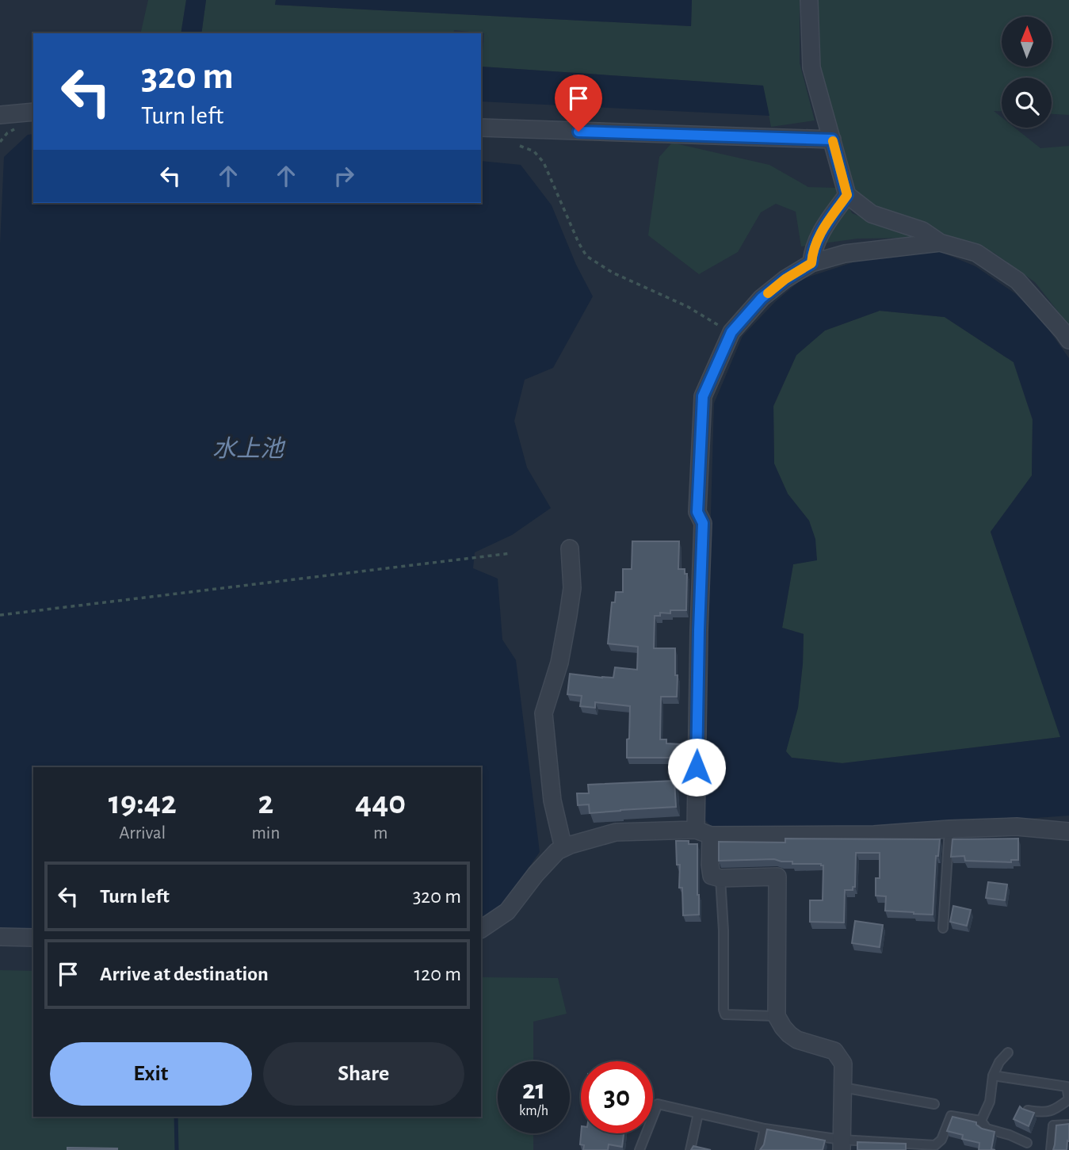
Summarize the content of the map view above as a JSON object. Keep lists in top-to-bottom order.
{
  "water": ["水上池"],
  "north": "top",
  "page": {
    "turn": ["320 m", "Turn left"],
    "eta": [
      "19:42",
      "Arrival",
      "2",
      "min",
      "440",
      "m"
    ],
    "list": [
      {
        "name": "Turn left",
        "value": "320 m"
      },
      {
        "name": "Arrive at destination",
        "value": "120 m"
      }
    ],
    "buttons": ["Exit", "Share"],
    "speed": "21 km/h",
    "limit": "30"
  }
}
